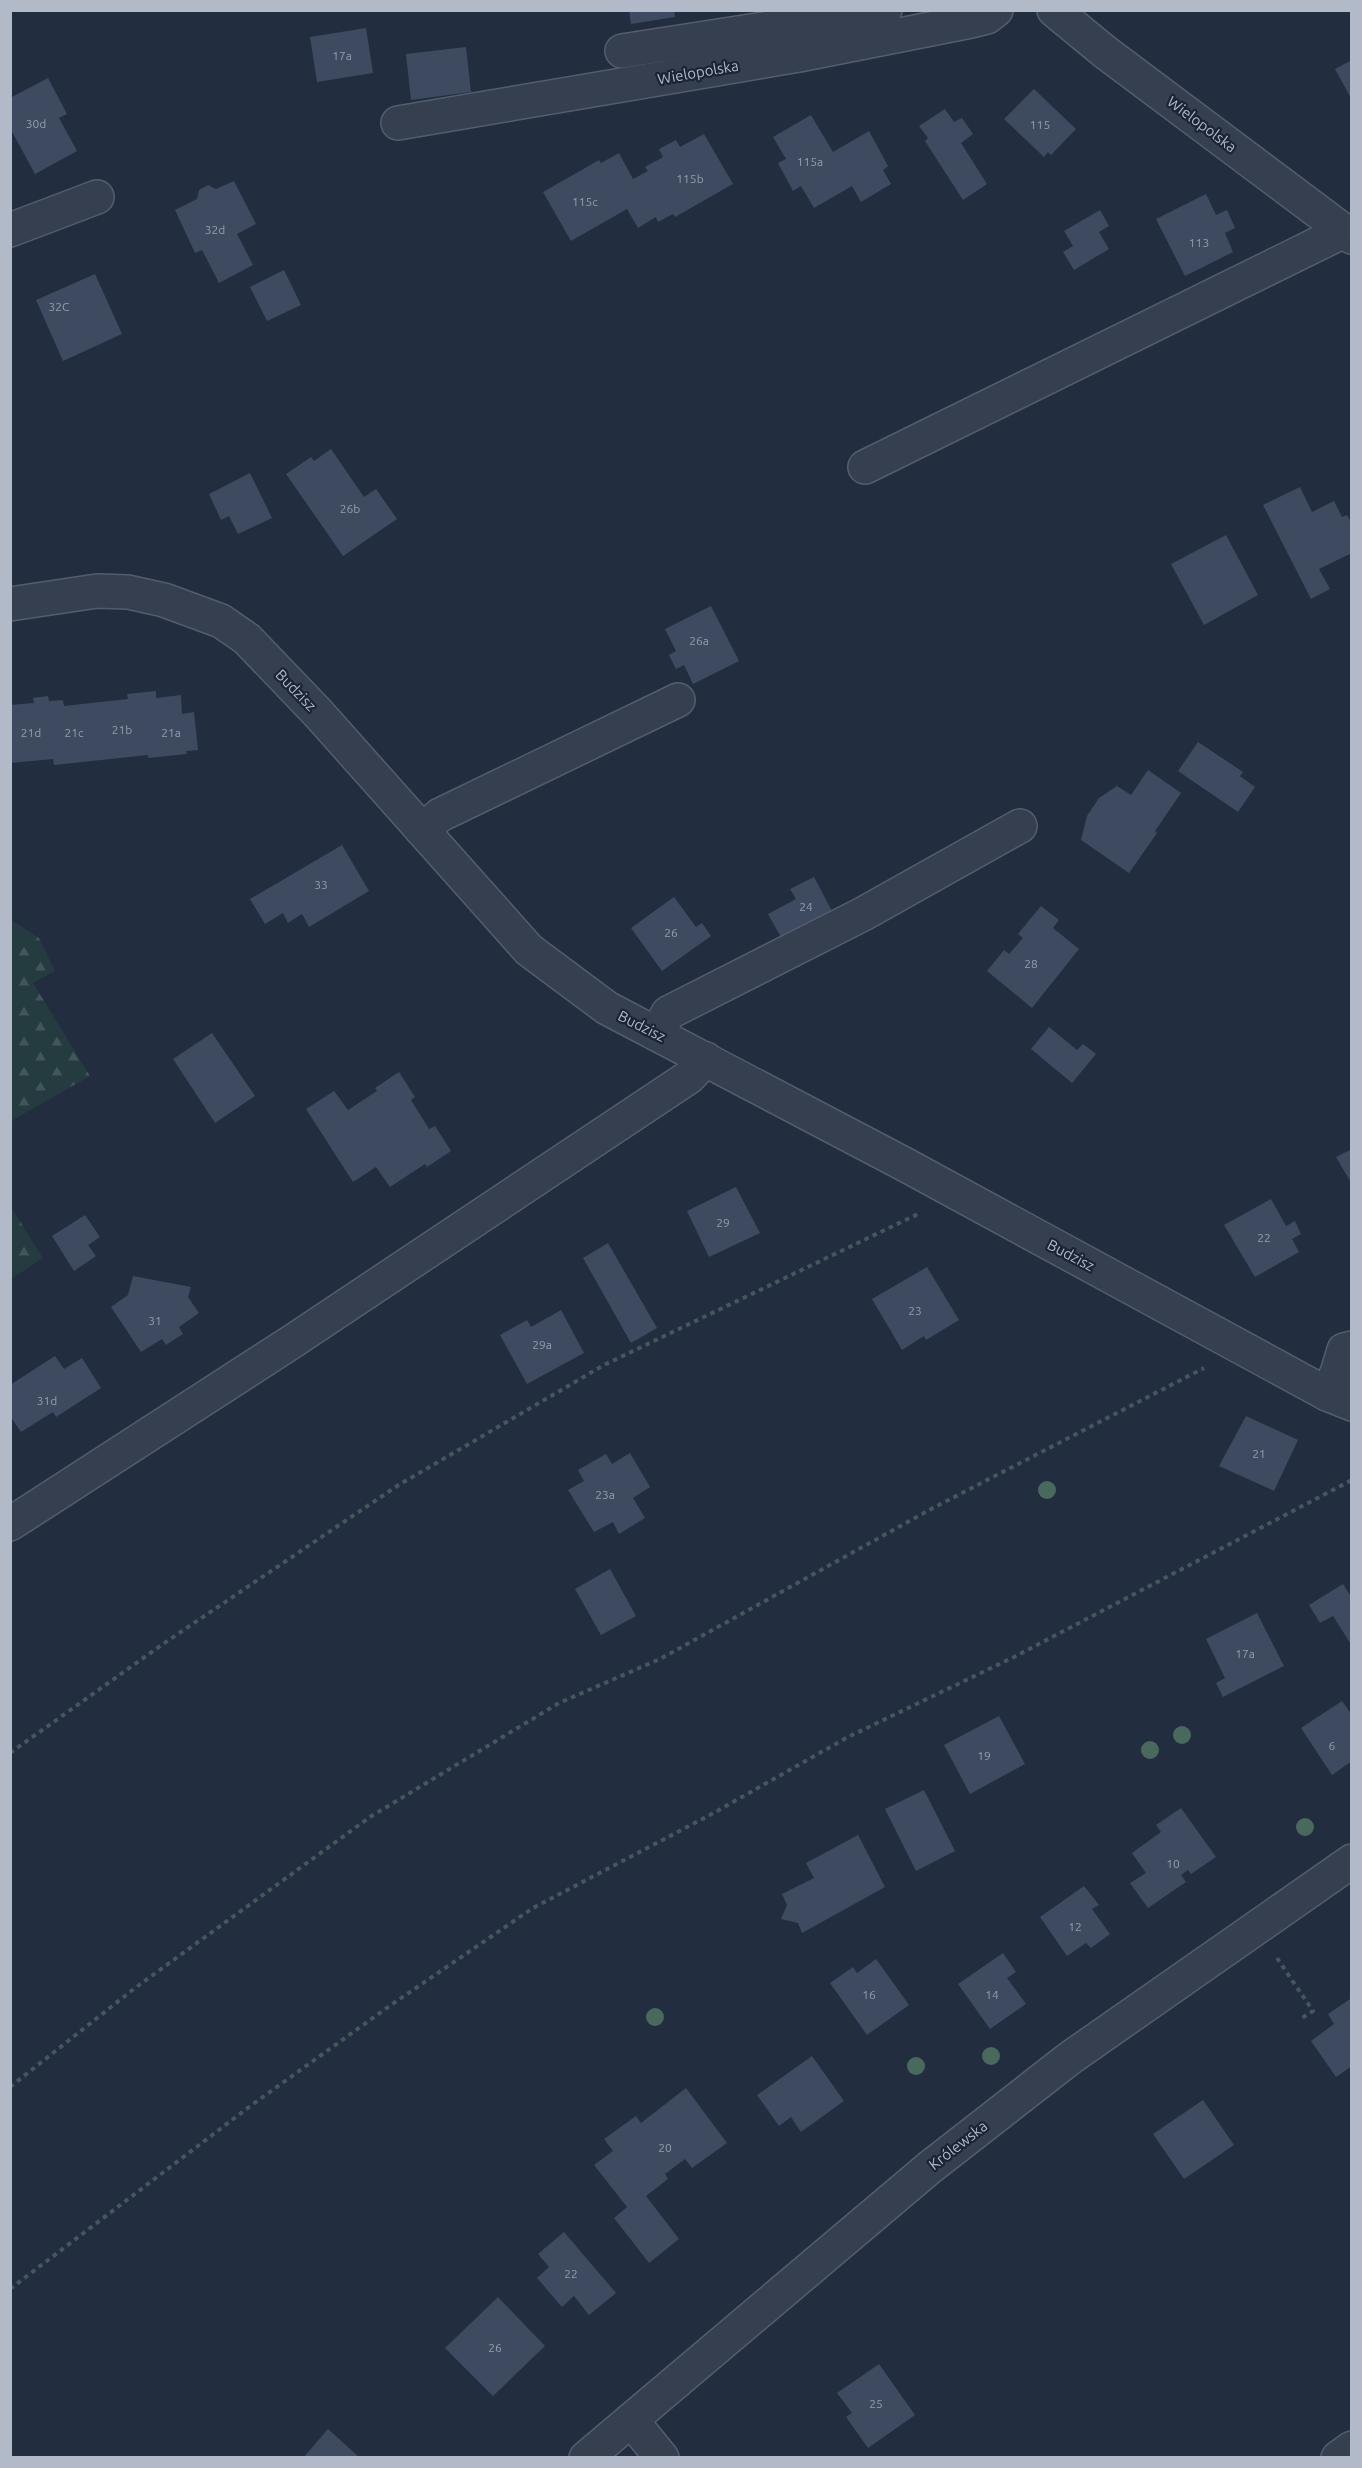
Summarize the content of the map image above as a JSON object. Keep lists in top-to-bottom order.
{
  "streets": {
    "street": ["Wielopolska", "Budzisz", "Królewska"]
  },
  "house_numbers": [
    "17a",
    "30d",
    "115",
    "115a",
    "115b",
    "115c",
    "32d",
    "113",
    "32C",
    "26b",
    "26a",
    "21b",
    "21d",
    "21c",
    "21a",
    "33",
    "24",
    "26",
    "28",
    "29",
    "22",
    "23",
    "31",
    "29a",
    "31d",
    "21",
    "23a",
    "17a",
    "6",
    "19",
    "10",
    "12",
    "16",
    "14",
    "20",
    "22",
    "26",
    "25"
  ]
}
